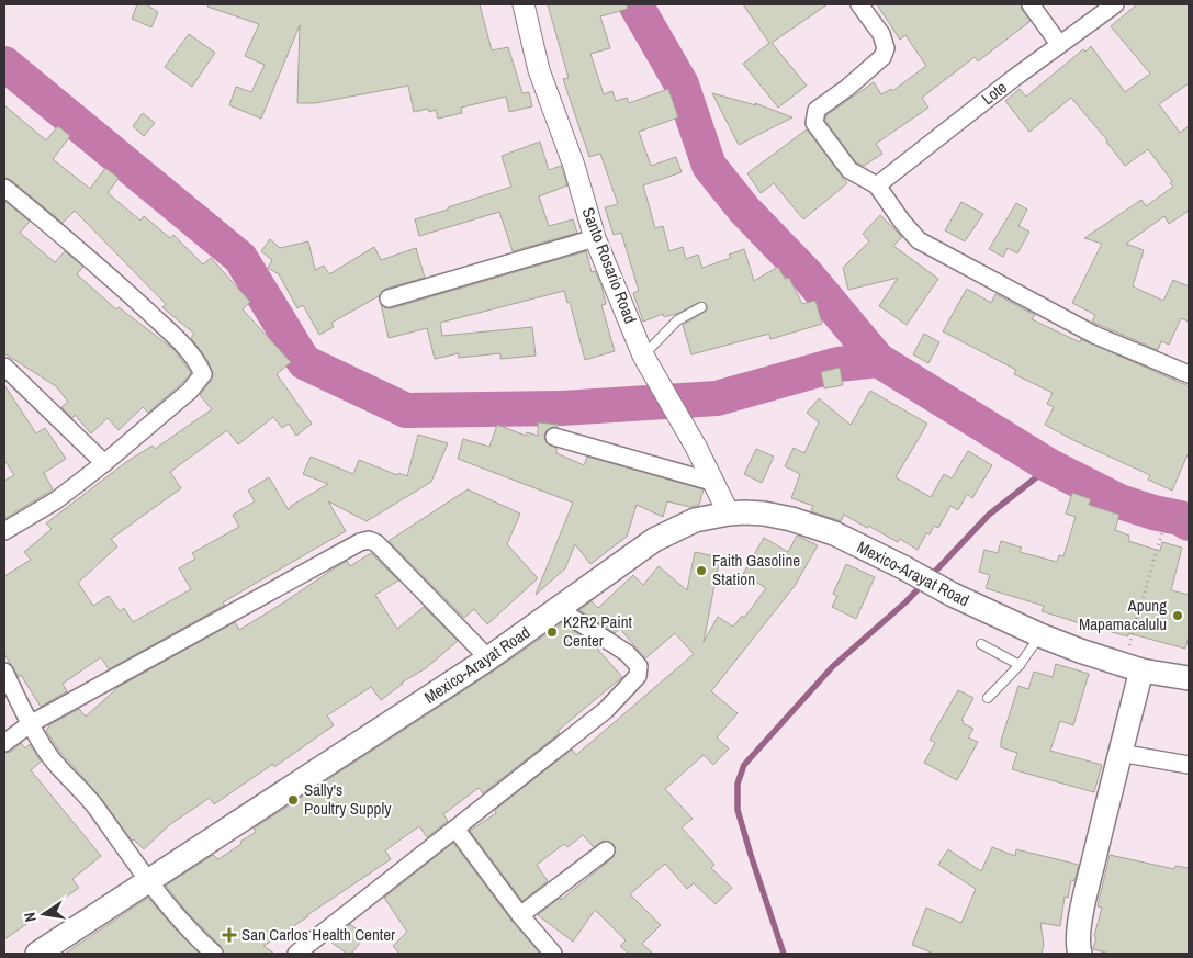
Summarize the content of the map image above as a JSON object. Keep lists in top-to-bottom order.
{
  "streets": {
    "main road": ["Mexico-Arayat Road"],
    "street": ["Lote", "Santo Rosario Road"]
  },
  "crossings": [
    ["Santo Rosario Road", "Mexico-Arayat Road"]
  ],
  "places": {
    "other": [
      "Faith Gasoline Station",
      "Apung Mapamacalulu",
      "K2R2 Paint Center",
      "Sally's Poultry Supply"
    ],
    "health": ["San Carlos Health Center"]
  },
  "north": "left"
}
